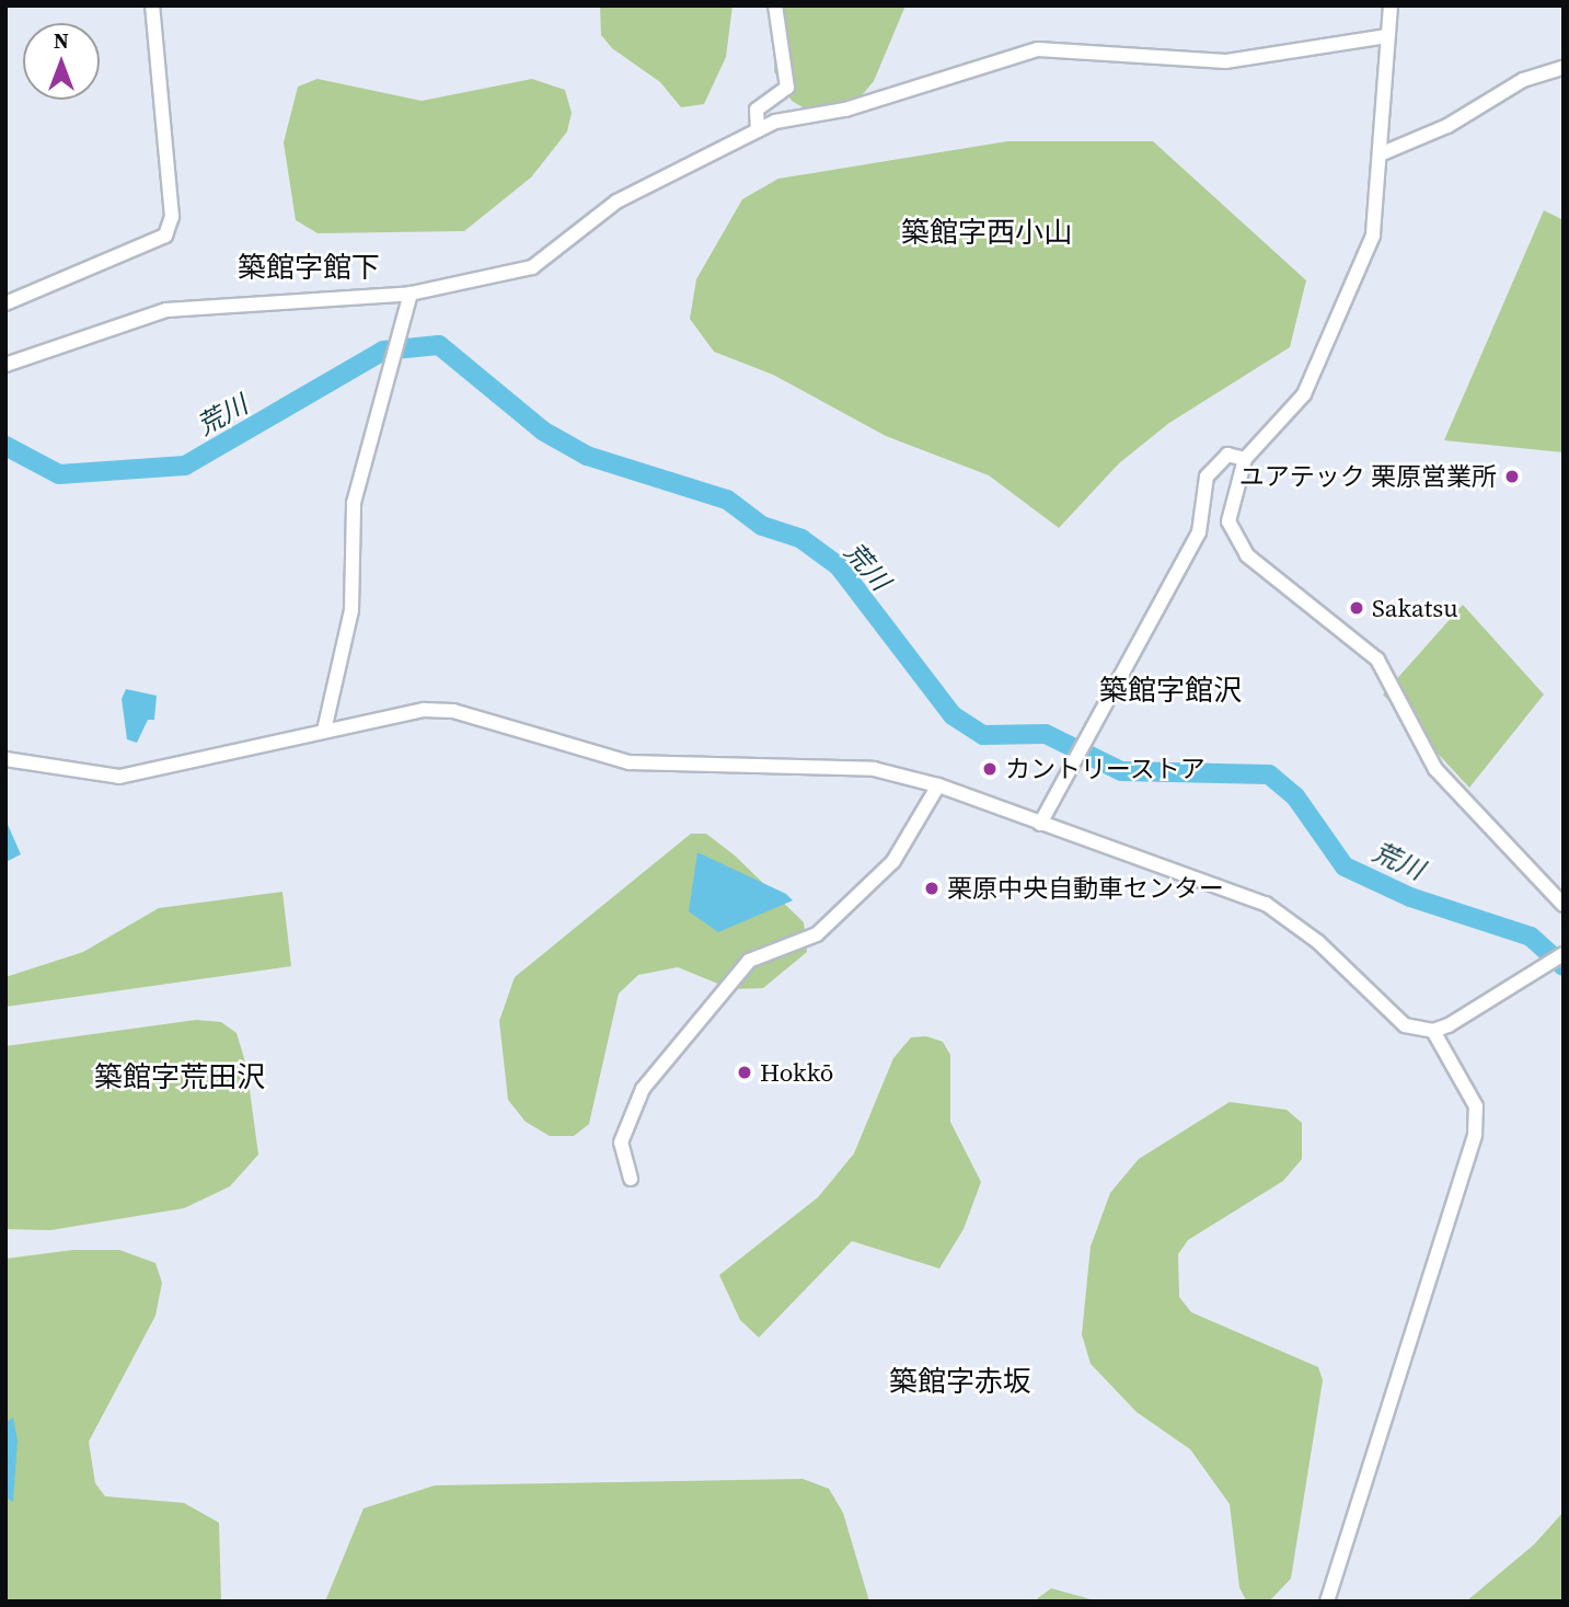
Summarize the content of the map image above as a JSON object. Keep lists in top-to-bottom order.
{
  "districts": [
    "築館字西小山",
    "築館字館下",
    "築館字館沢",
    "築館字荒田沢",
    "築館字赤坂"
  ],
  "water": ["荒川"],
  "places": [
    "ユアテック 栗原営業所",
    "Sakatsu",
    "カントリーストア",
    "栗原中央自動車センター",
    "Hokkō"
  ],
  "north": "top"
}
